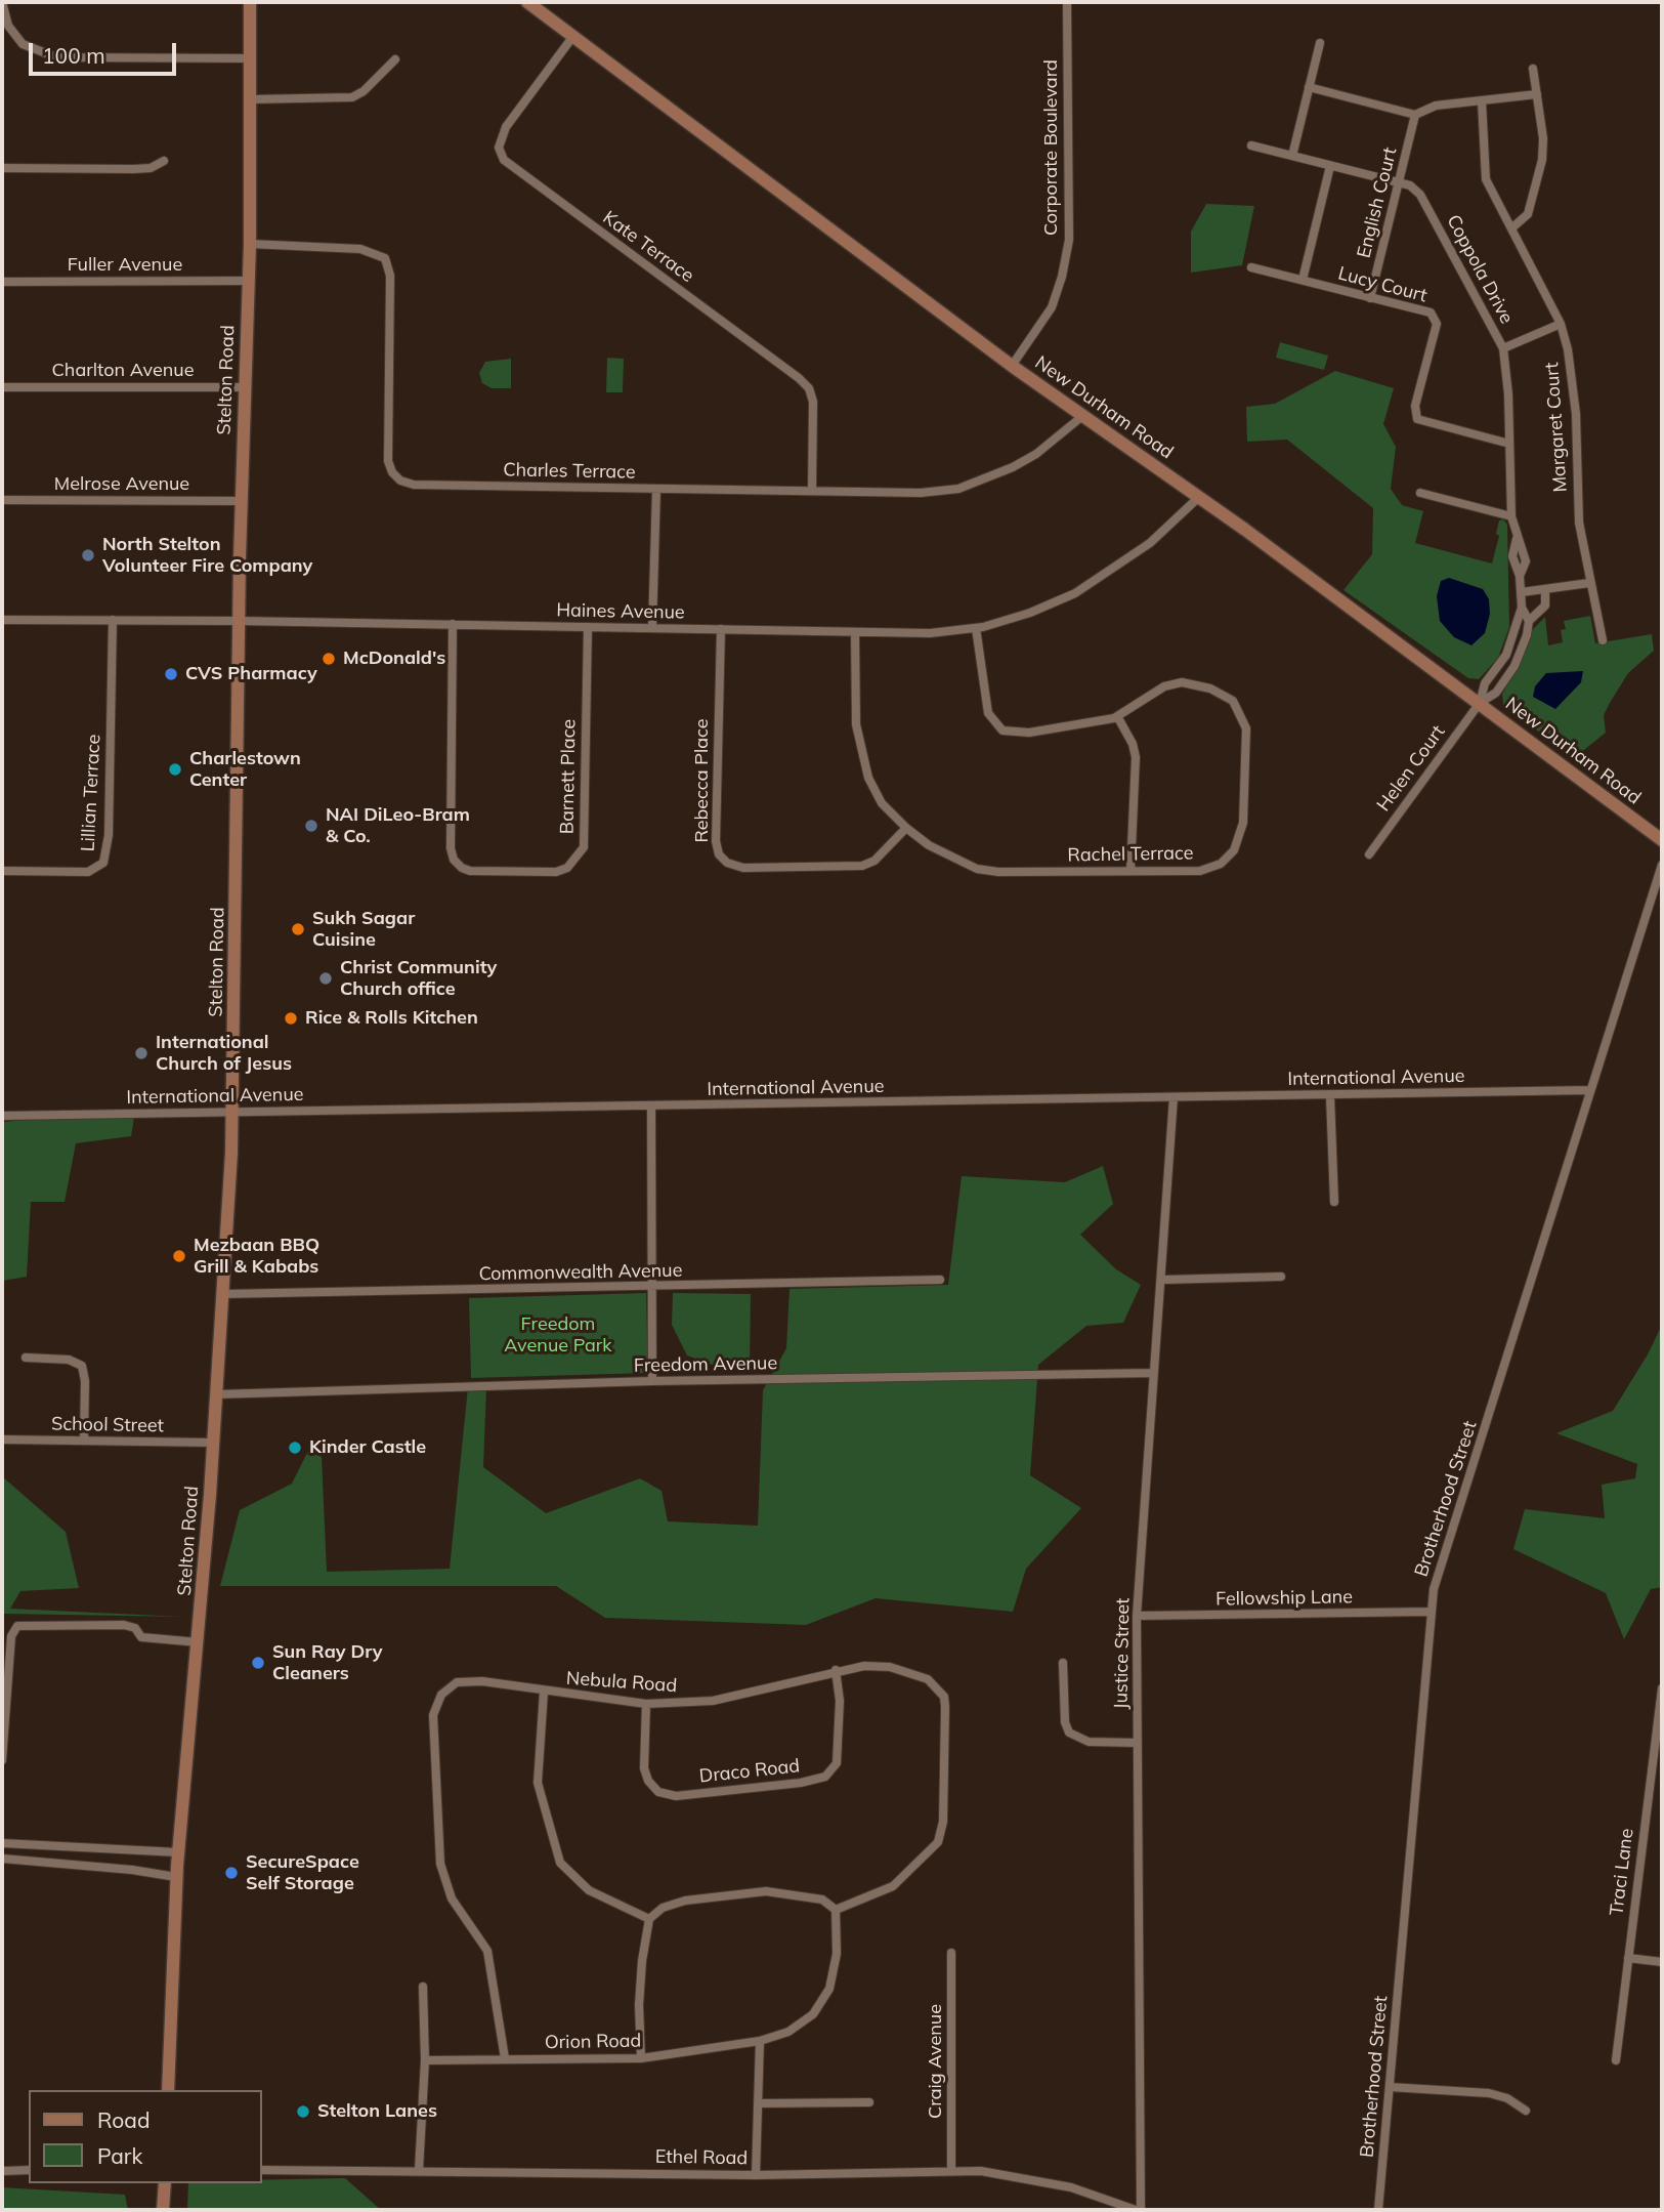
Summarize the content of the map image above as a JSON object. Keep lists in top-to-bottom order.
{
  "streets": {
    "main road": ["Stelton Road", "New Durham Road"],
    "street": [
      "Corporate Boulevard",
      "English Court",
      "Kate Terrace",
      "Fuller Avenue",
      "Coppola Drive",
      "Lucy Court",
      "Charlton Avenue",
      "Margaret Court",
      "Charles Terrace",
      "Melrose Avenue",
      "Haines Avenue",
      "Helen Court",
      "Barnett Place",
      "Rebecca Place",
      "Lillian Terrace",
      "Rachel Terrace",
      "International Avenue",
      "Commonwealth Avenue",
      "Freedom Avenue",
      "School Street",
      "Brotherhood Street",
      "Fellowship Lane",
      "Justice Street",
      "Nebula Road",
      "Draco Road",
      "Traci Lane",
      "Orion Road",
      "Craig Avenue",
      "Ethel Road"
    ]
  },
  "crossings": [
    ["Corporate Boulevard", "New Durham Road"],
    ["English Court", "Coppola Drive"],
    ["English Court", "Lucy Court"],
    ["Kate Terrace", "New Durham Road"],
    ["Kate Terrace", "Charles Terrace"],
    ["Fuller Avenue", "Stelton Road"],
    ["Coppola Drive", "Lucy Court"],
    ["Coppola Drive", "New Durham Road"],
    ["Coppola Drive", "Helen Court"],
    ["Charlton Avenue", "Stelton Road"],
    ["Stelton Road", "Charles Terrace"],
    ["Stelton Road", "Melrose Avenue"],
    ["Stelton Road", "Haines Avenue"],
    ["Stelton Road", "International Avenue"],
    ["Stelton Road", "Commonwealth Avenue"],
    ["Stelton Road", "Freedom Avenue"],
    ["Stelton Road", "School Street"],
    ["New Durham Road", "Charles Terrace"],
    ["New Durham Road", "Haines Avenue"],
    ["New Durham Road", "Helen Court"],
    ["Haines Avenue", "Barnett Place"],
    ["Haines Avenue", "Rebecca Place"],
    ["Haines Avenue", "Lillian Terrace"],
    ["Haines Avenue", "Rachel Terrace"],
    ["Rebecca Place", "Rachel Terrace"],
    ["International Avenue", "Brotherhood Street"],
    ["International Avenue", "Justice Street"],
    ["Freedom Avenue", "Justice Street"],
    ["Brotherhood Street", "Fellowship Lane"],
    ["Fellowship Lane", "Justice Street"],
    ["Justice Street", "Ethel Road"],
    ["Nebula Road", "Draco Road"],
    ["Nebula Road", "Orion Road"],
    ["Craig Avenue", "Ethel Road"]
  ],
  "parks": ["Freedom Avenue Park"],
  "places": [
    "North Stelton Volunteer Fire Company",
    "McDonald's",
    "CVS Pharmacy",
    "Charlestown Center",
    "NAI DiLeo-Bram & Co.",
    "Sukh Sagar Cuisine",
    "Christ Community Church office",
    "Rice & Rolls Kitchen",
    "International Church of Jesus",
    "Mezbaan BBQ Grill & Kababs",
    "Kinder Castle",
    "Sun Ray Dry Cleaners",
    "SecureSpace Self Storage",
    "Stelton Lanes"
  ],
  "legend": ["Road", "Park"],
  "scale_bar": "100 m"
}
